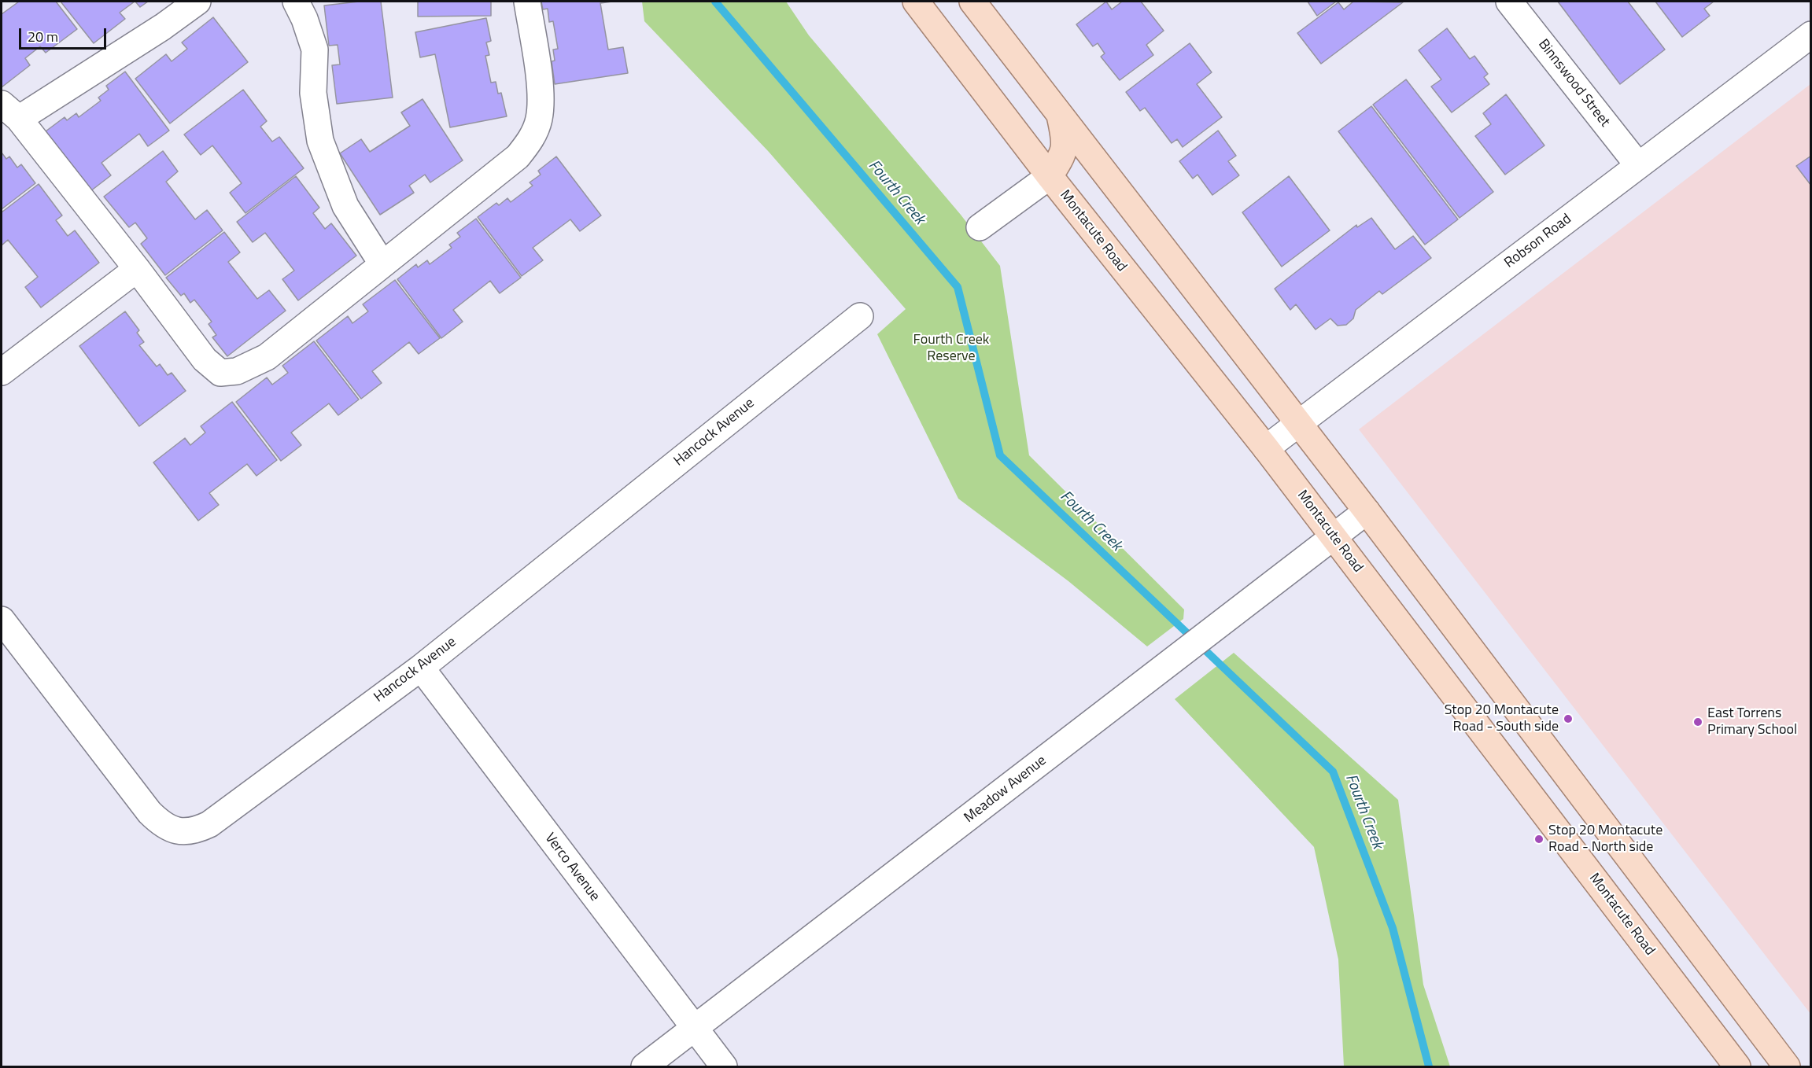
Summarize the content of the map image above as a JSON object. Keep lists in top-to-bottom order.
{
  "streets": {
    "main road": ["Montacute Road"],
    "street": [
      "Binnswood Street",
      "Robson Road",
      "Hancock Avenue",
      "Meadow Avenue",
      "Verco Avenue"
    ]
  },
  "crossings": [
    ["Binnswood Street", "Robson Road"],
    ["Montacute Road", "Robson Road"],
    ["Montacute Road", "Meadow Avenue"],
    ["Hancock Avenue", "Verco Avenue"],
    ["Meadow Avenue", "Verco Avenue"]
  ],
  "water": ["Fourth Creek"],
  "parks": ["Fourth Creek Reserve"],
  "places": ["Stop 20 Montacute Road - South side", "East Torrens Primary School", "Stop 20 Montacute Road - North side"],
  "scale_bar": "20 m"
}
